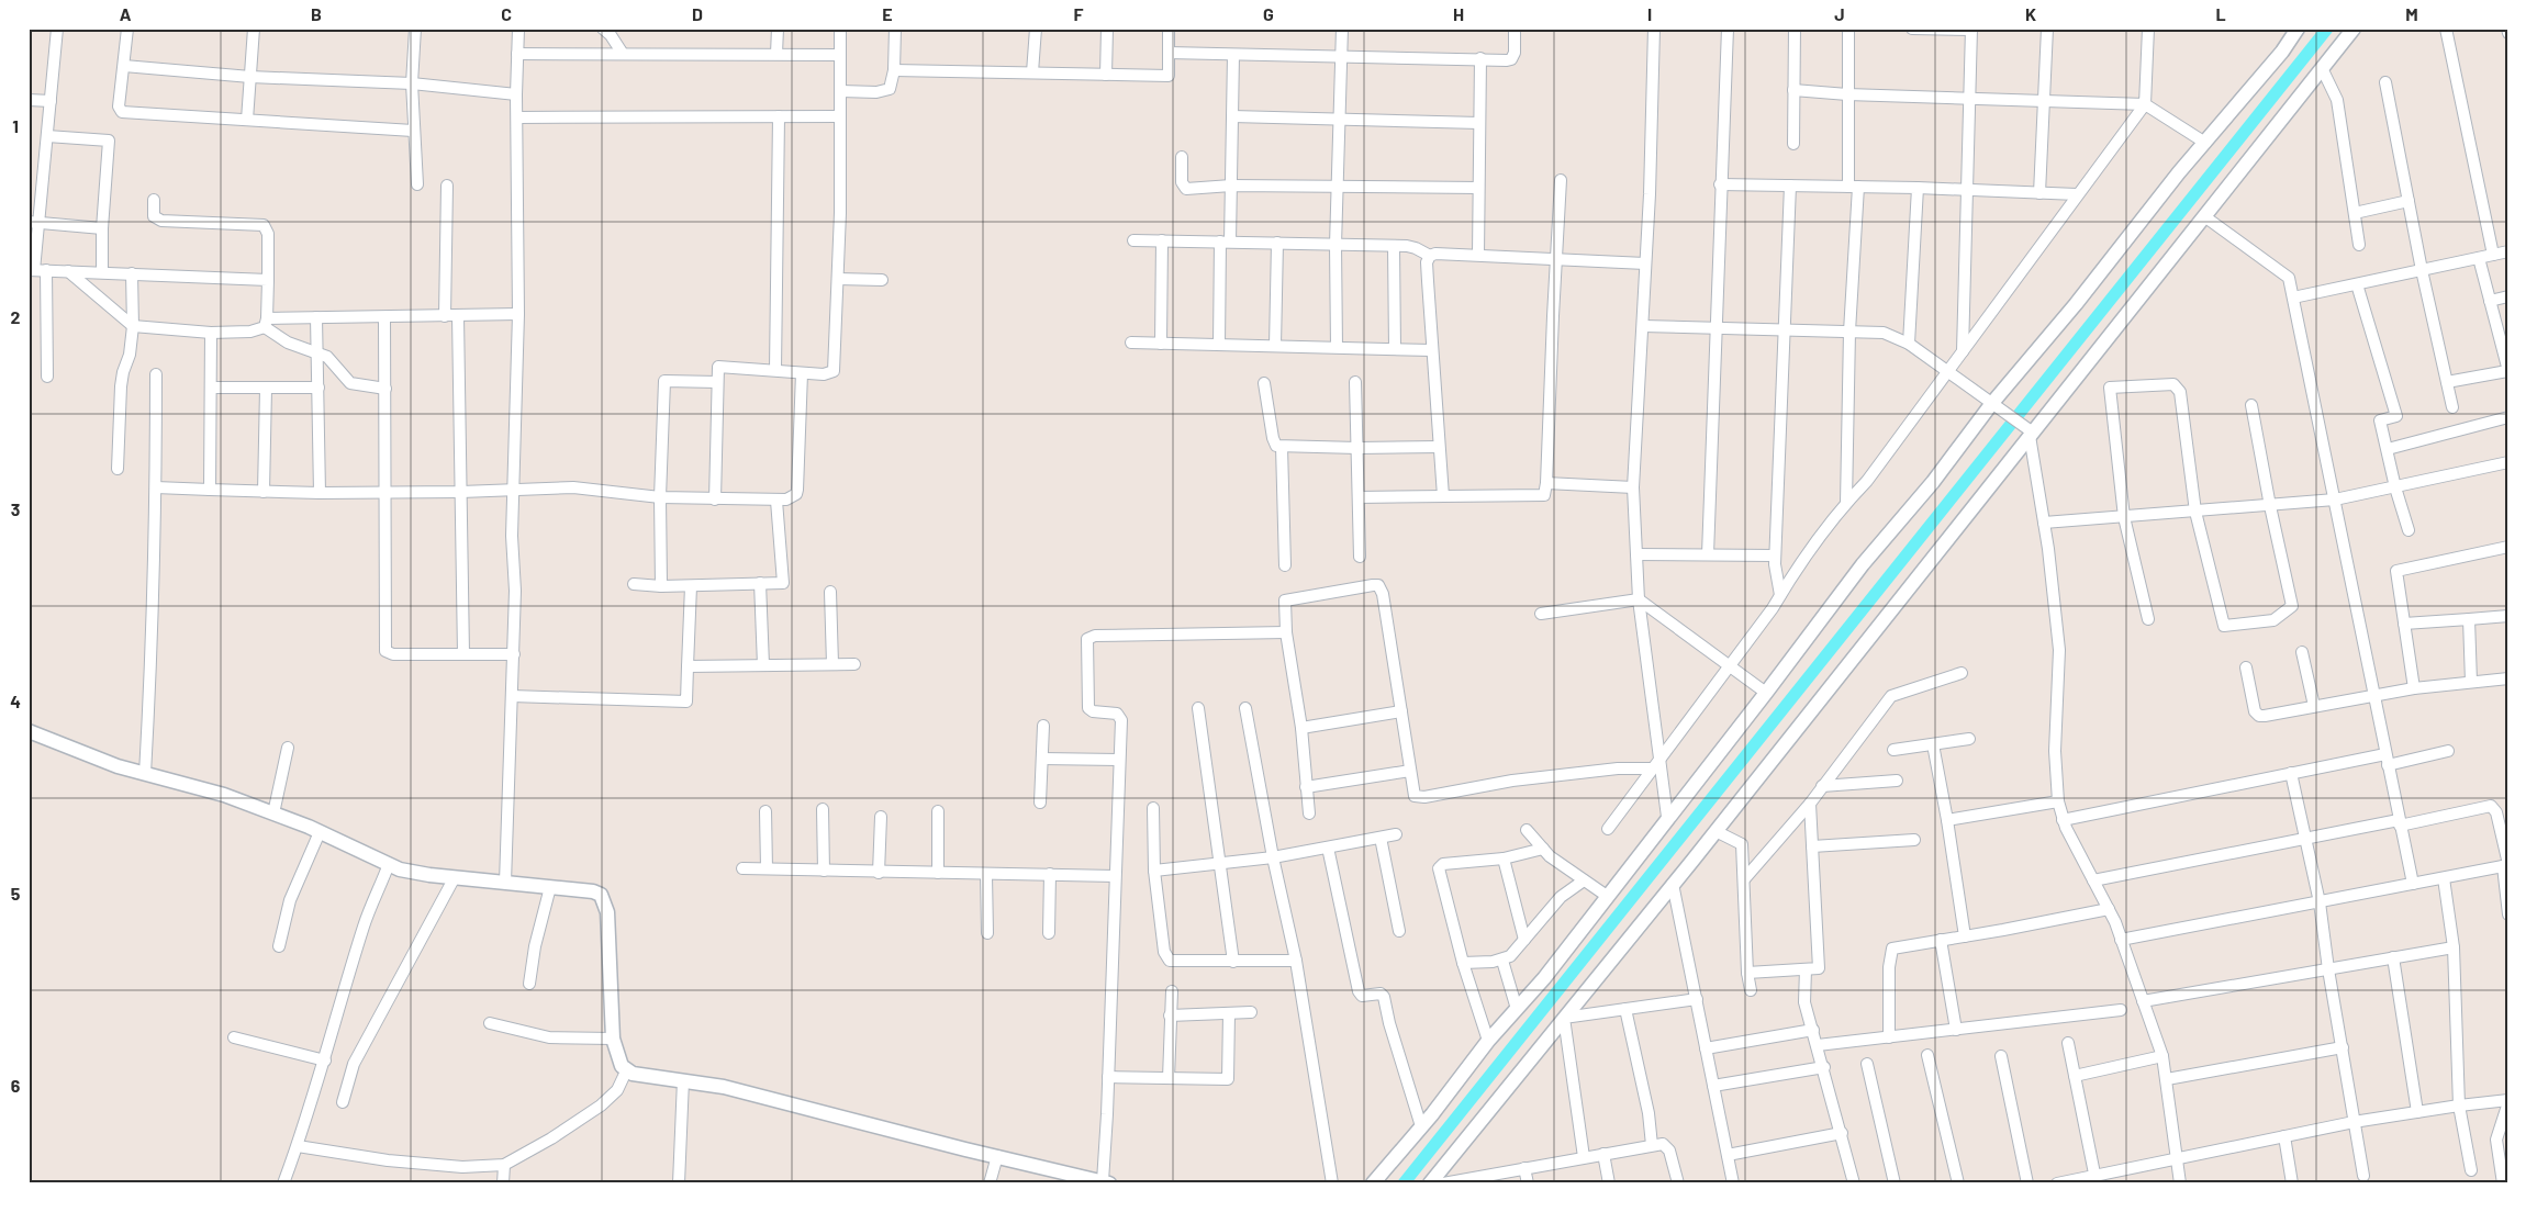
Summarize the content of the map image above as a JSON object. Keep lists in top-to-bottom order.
{
  "grid": {
    "columns": [
      "A",
      "B",
      "C",
      "D",
      "E",
      "F",
      "G",
      "H",
      "I",
      "J",
      "K",
      "L",
      "M"
    ],
    "rows": [
      "1",
      "2",
      "3",
      "4",
      "5",
      "6"
    ]
  }
}
